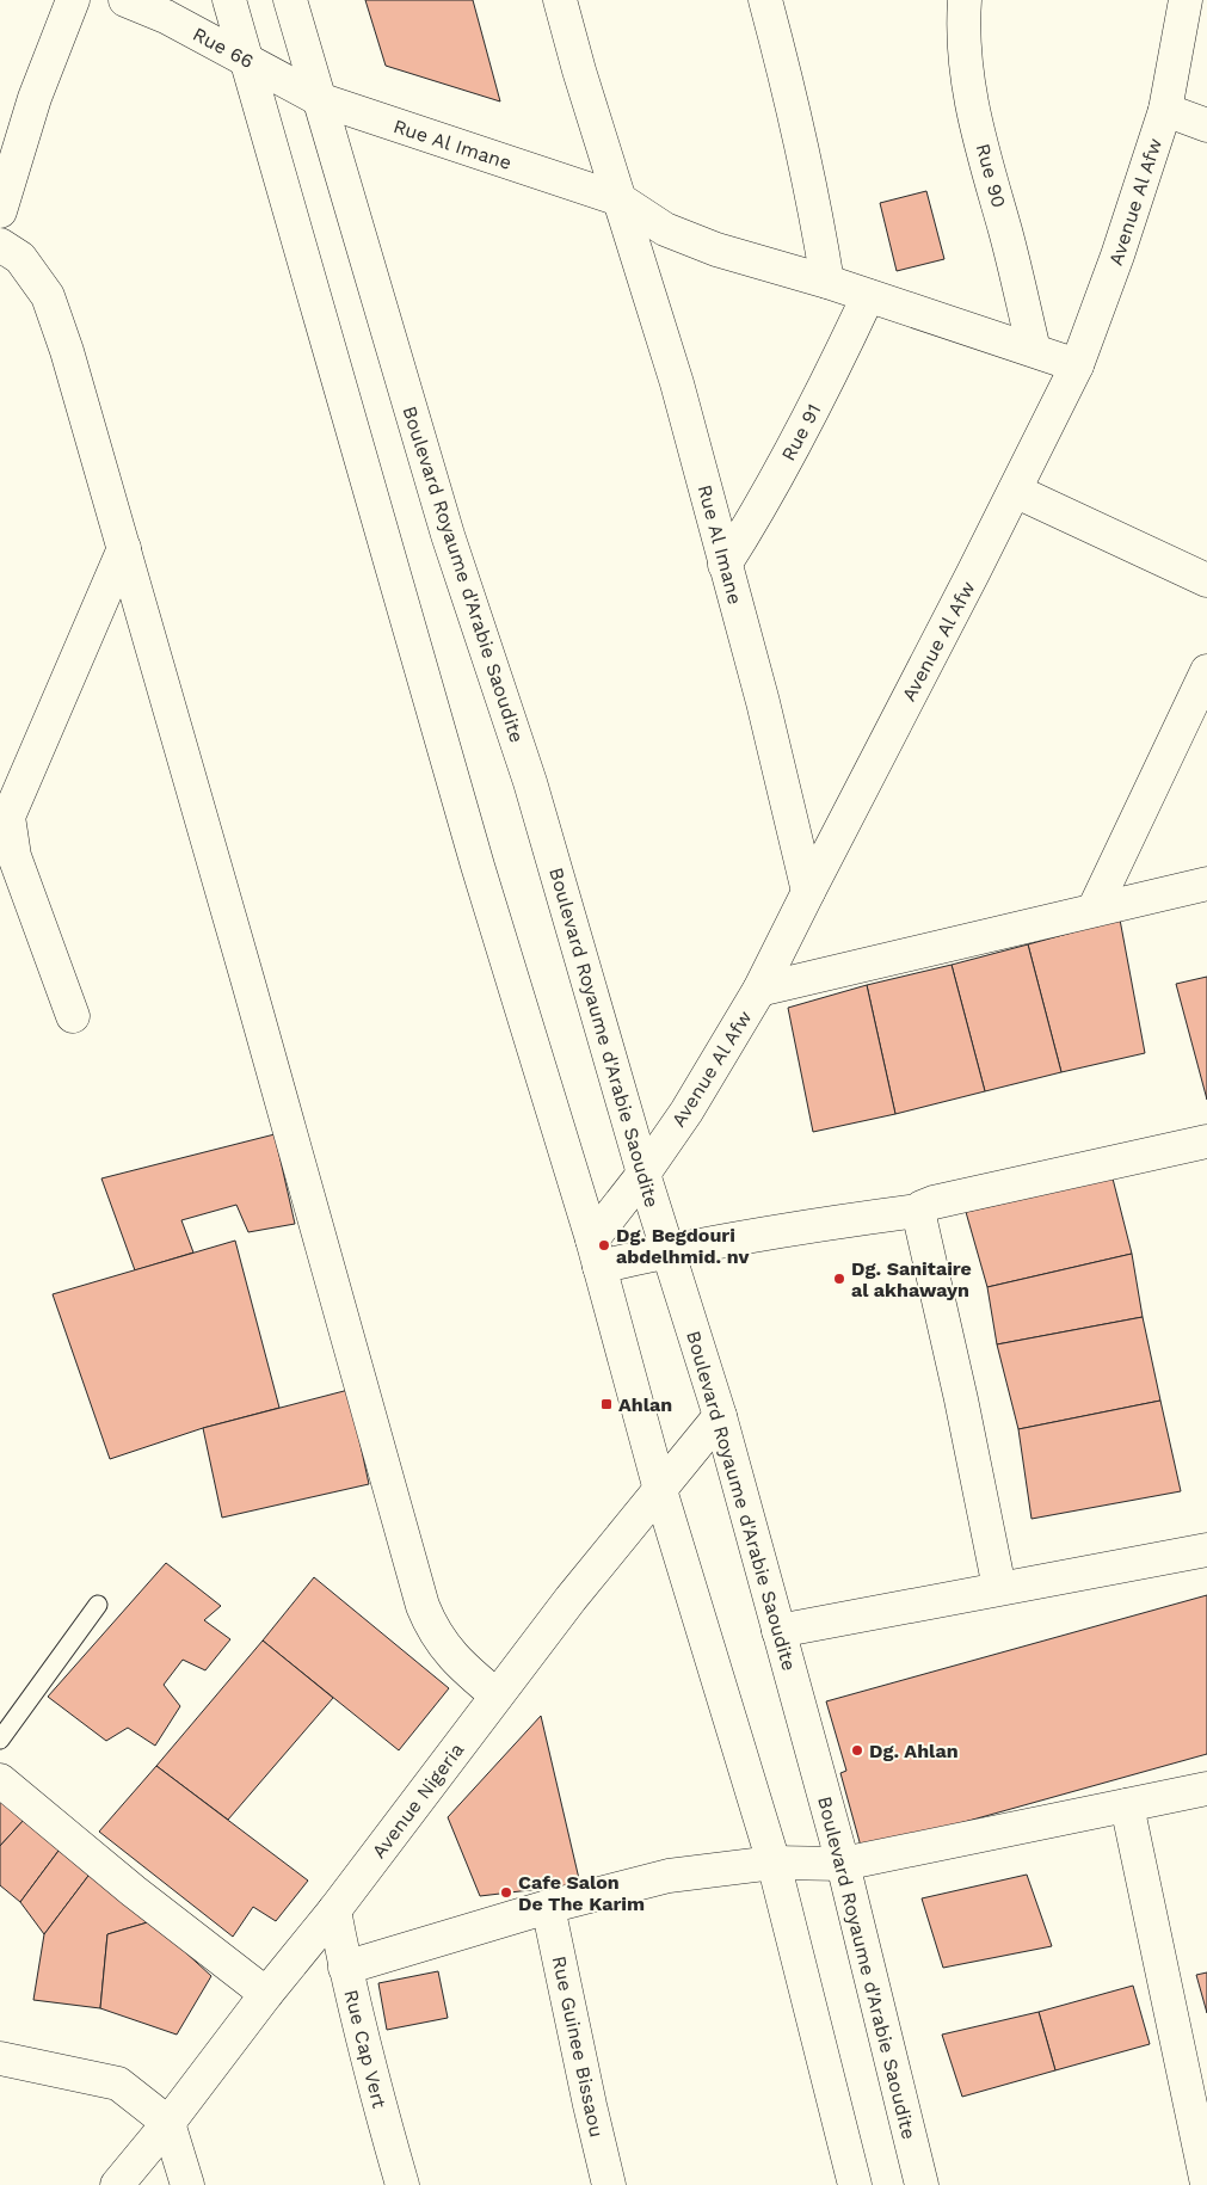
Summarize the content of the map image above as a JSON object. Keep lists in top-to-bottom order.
{
  "streets": {
    "street": [
      "Rue 66",
      "Rue Al Imane",
      "Rue 90",
      "Avenue Al Afw",
      "Rue 91",
      "Boulevard Royaume d'Arabie Saoudite",
      "Avenue Nigeria",
      "Rue Guinee Bissaou",
      "Rue Cap Vert"
    ]
  },
  "crossings": [
    ["Rue 66", "Rue Al Imane"],
    ["Rue 66", "Boulevard Royaume d'Arabie Saoudite"],
    ["Rue Al Imane", "Rue 90"],
    ["Rue Al Imane", "Avenue Al Afw"],
    ["Rue Al Imane", "Rue 91"],
    ["Rue Al Imane", "Boulevard Royaume d'Arabie Saoudite"],
    ["Avenue Al Afw", "Boulevard Royaume d'Arabie Saoudite"],
    ["Boulevard Royaume d'Arabie Saoudite", "Avenue Nigeria"],
    ["Avenue Nigeria", "Rue Cap Vert"]
  ],
  "places": {
    "other": [
      "Dg. Begdouri abdelhmid. nv",
      "Dg. Sanitaire al akhawayn",
      "Dg. Ahlan",
      "Cafe Salon De The Karim"
    ],
    "transit": ["Ahlan"]
  }
}
